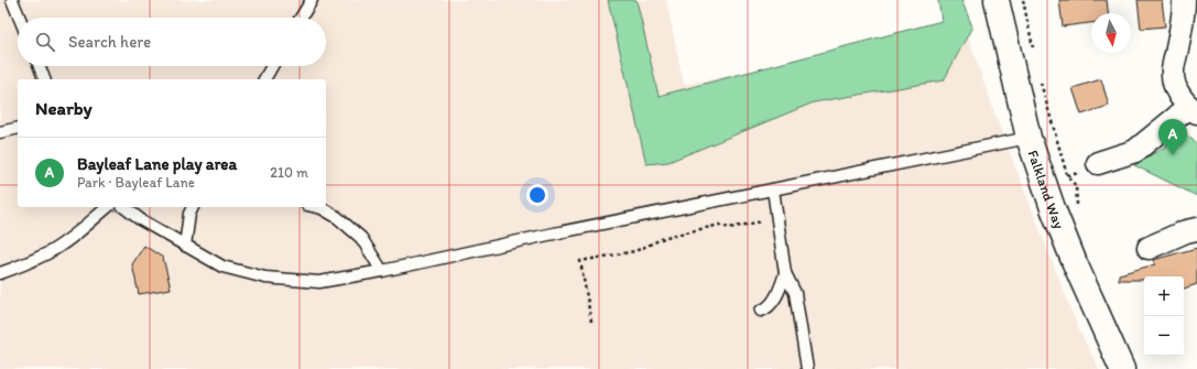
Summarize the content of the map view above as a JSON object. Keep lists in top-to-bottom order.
{
  "streets": {
    "street": ["Falkland Way"]
  },
  "north": "bottom",
  "page": {
    "search": "Search here",
    "heading": "Nearby",
    "pins": "A",
    "list": [
      {
        "mark": "A",
        "name": "Bayleaf Lane play area",
        "note": "Park · Bayleaf Lane",
        "value": "210 m"
      }
    ],
    "map_buttons": ["+", "−"]
  }
}
